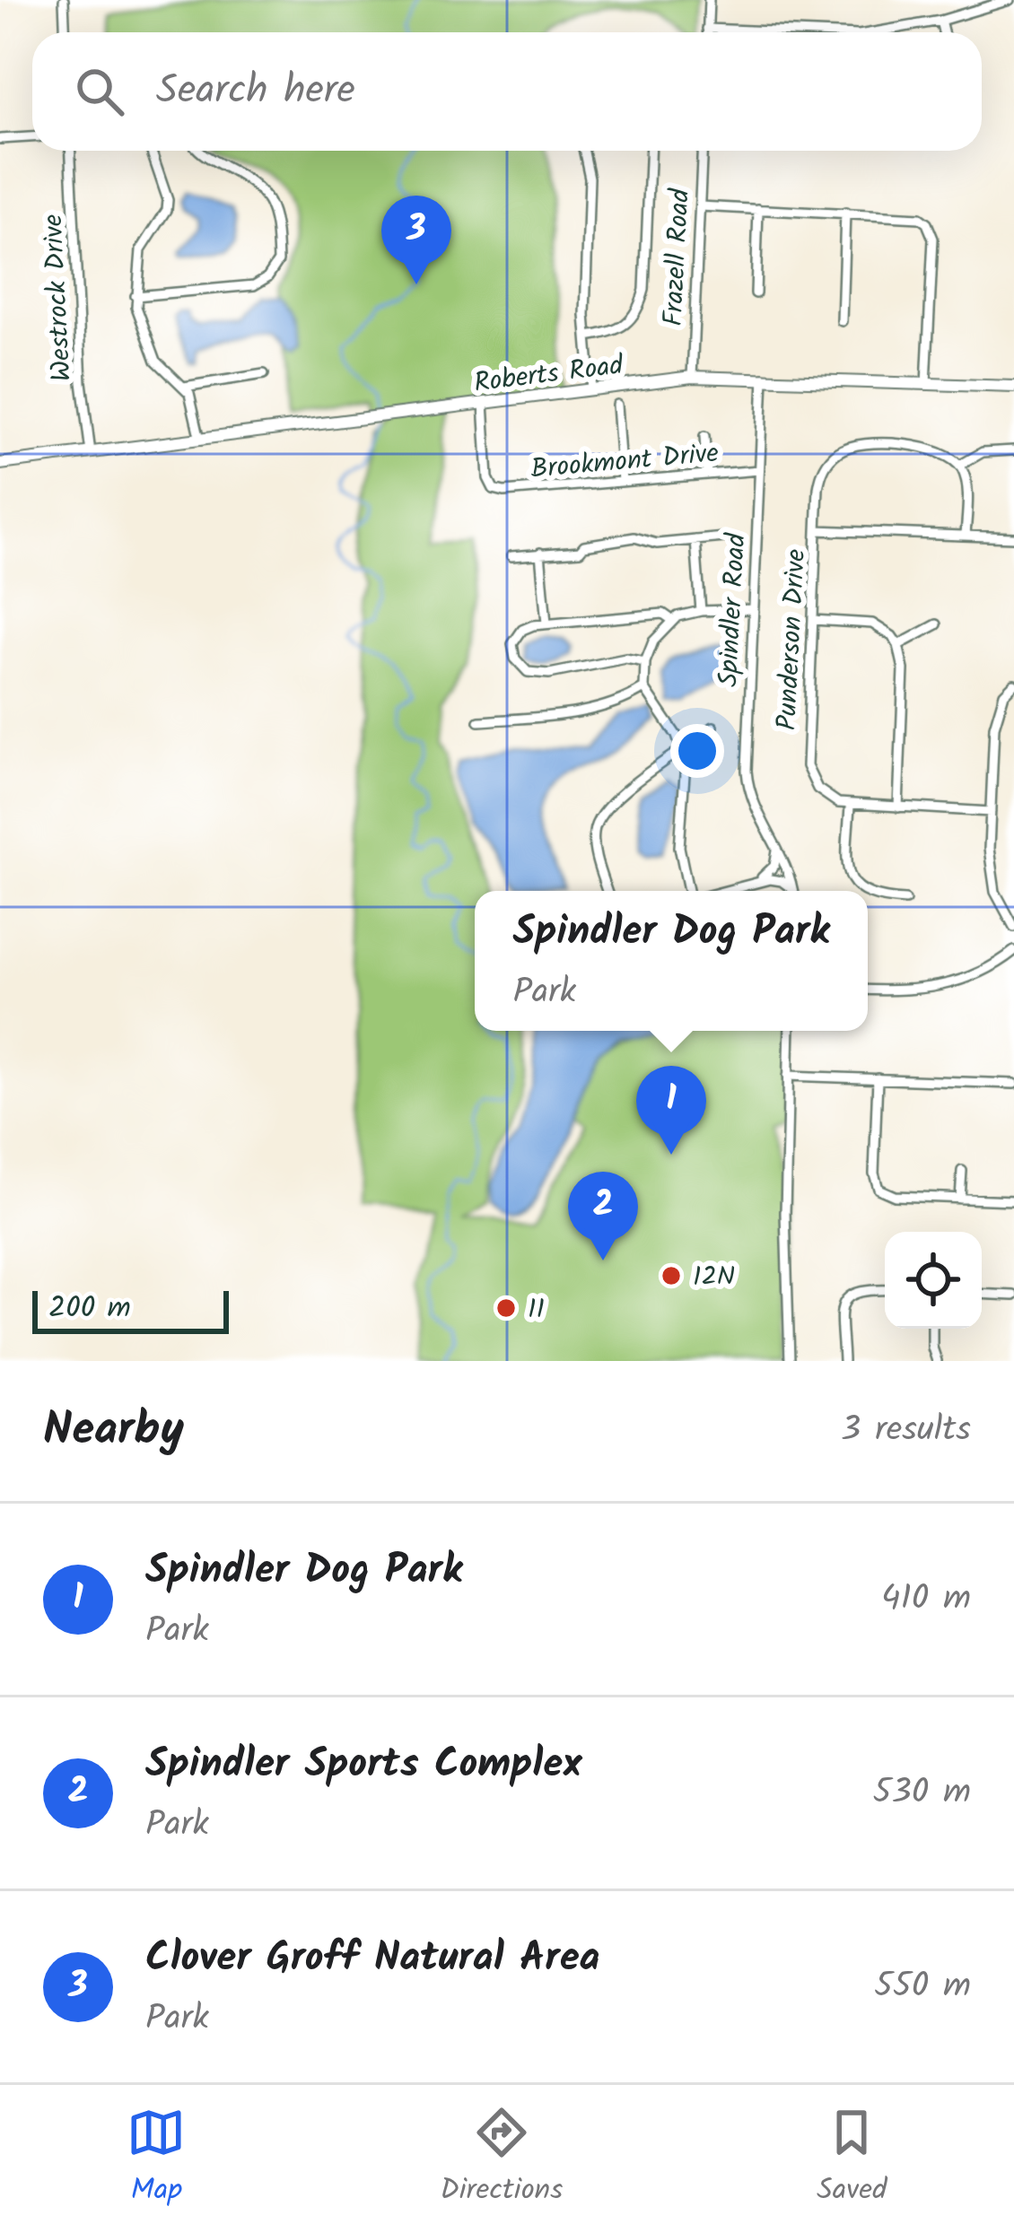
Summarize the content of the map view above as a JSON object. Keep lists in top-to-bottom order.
{
  "streets": {
    "main road": ["Roberts Road"],
    "street": [
      "Frazell Road",
      "Westrock Drive",
      "Brookmont Drive",
      "Spindler Road",
      "Punderson Drive"
    ]
  },
  "crossings": [
    ["Frazell Road", "Roberts Road"],
    ["Westrock Drive", "Roberts Road"],
    ["Roberts Road", "Brookmont Drive"],
    ["Roberts Road", "Spindler Road"],
    ["Brookmont Drive", "Spindler Road"]
  ],
  "places": ["12N", "11"],
  "scale_bar": "200 m",
  "page": {
    "search": "Search here",
    "pins": ["3", "1", "2"],
    "popup": ["Spindler Dog Park", "Park"],
    "scale": "200 m",
    "heading": ["Nearby", "3 results"],
    "list": [
      {
        "mark": "1",
        "name": "Spindler Dog Park",
        "note": "Park",
        "value": "410 m"
      },
      {
        "mark": "2",
        "name": "Spindler Sports Complex",
        "note": "Park",
        "value": "530 m"
      },
      {
        "mark": "3",
        "name": "Clover Groff Natural Area",
        "note": "Park",
        "value": "550 m"
      }
    ],
    "nav": ["Map", "Directions", "Saved"]
  }
}
